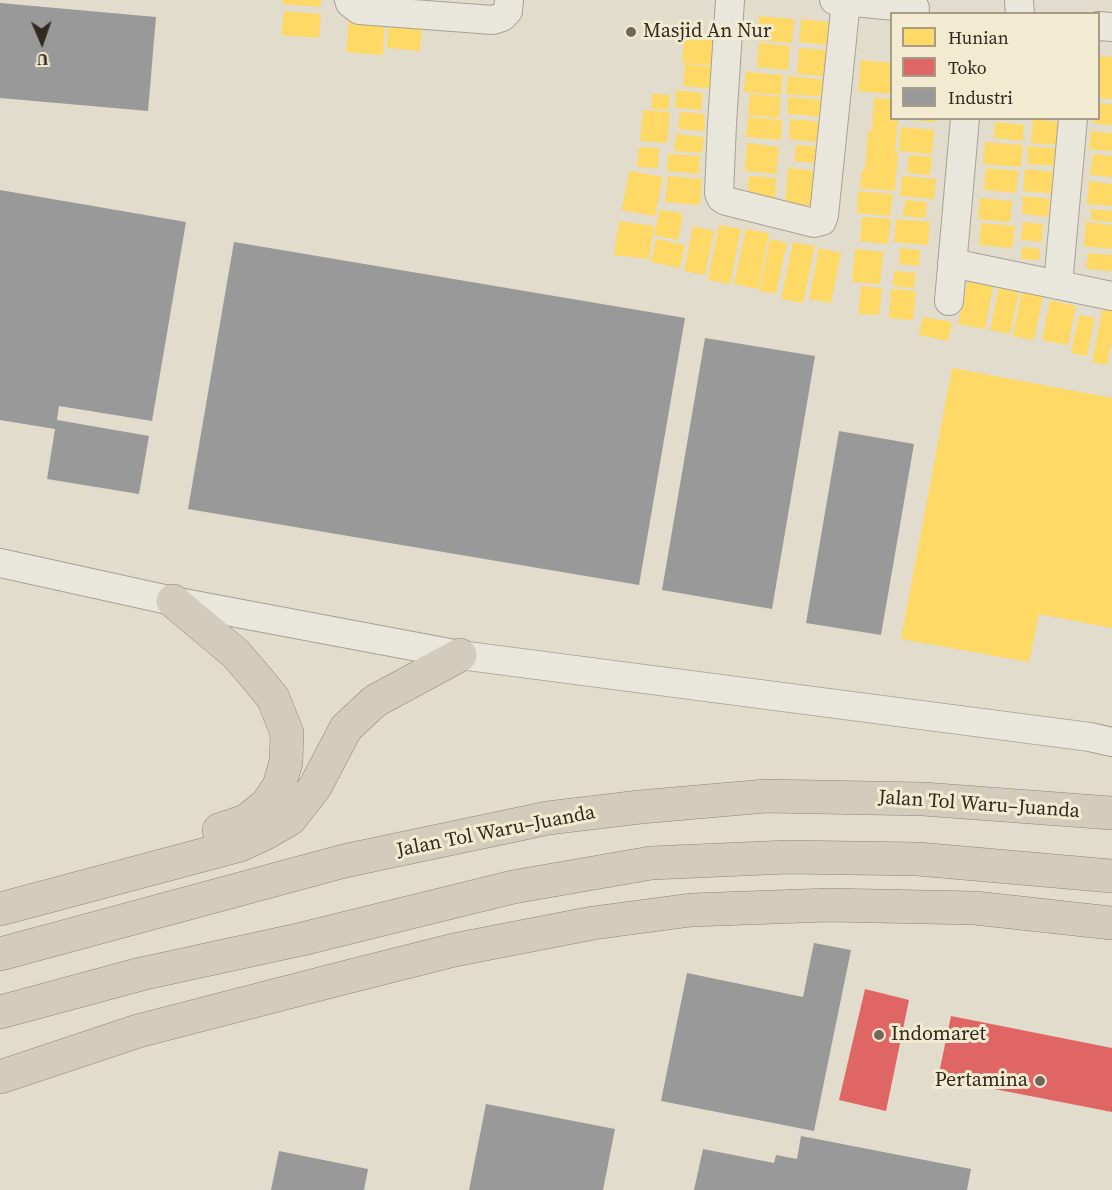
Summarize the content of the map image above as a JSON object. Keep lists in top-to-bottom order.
{
  "streets": {
    "highway": ["Jalan Tol Waru–Juanda"]
  },
  "places": ["Masjid An Nur", "Indomaret", "Pertamina"],
  "legend": ["Hunian", "Toko", "Industri"],
  "north": "bottom"
}
